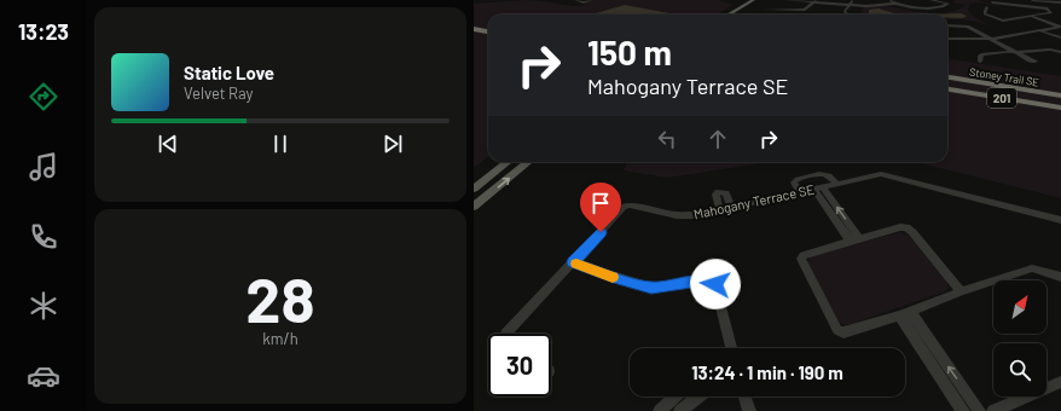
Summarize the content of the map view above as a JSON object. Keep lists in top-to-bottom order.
{
  "streets": {
    "highway": ["Stoney Trail SE", "201"],
    "street": ["Mahogany Terrace SE"]
  },
  "north": "top right",
  "page": {
    "tabs": "13:23",
    "turn": ["150 m", "Mahogany Terrace SE"],
    "song": ["Static Love", "Velvet Ray"],
    "tile": ["28", "km/h"],
    "limit": "30",
    "trip": "13:24 · 1 min · 190 m"
  }
}
